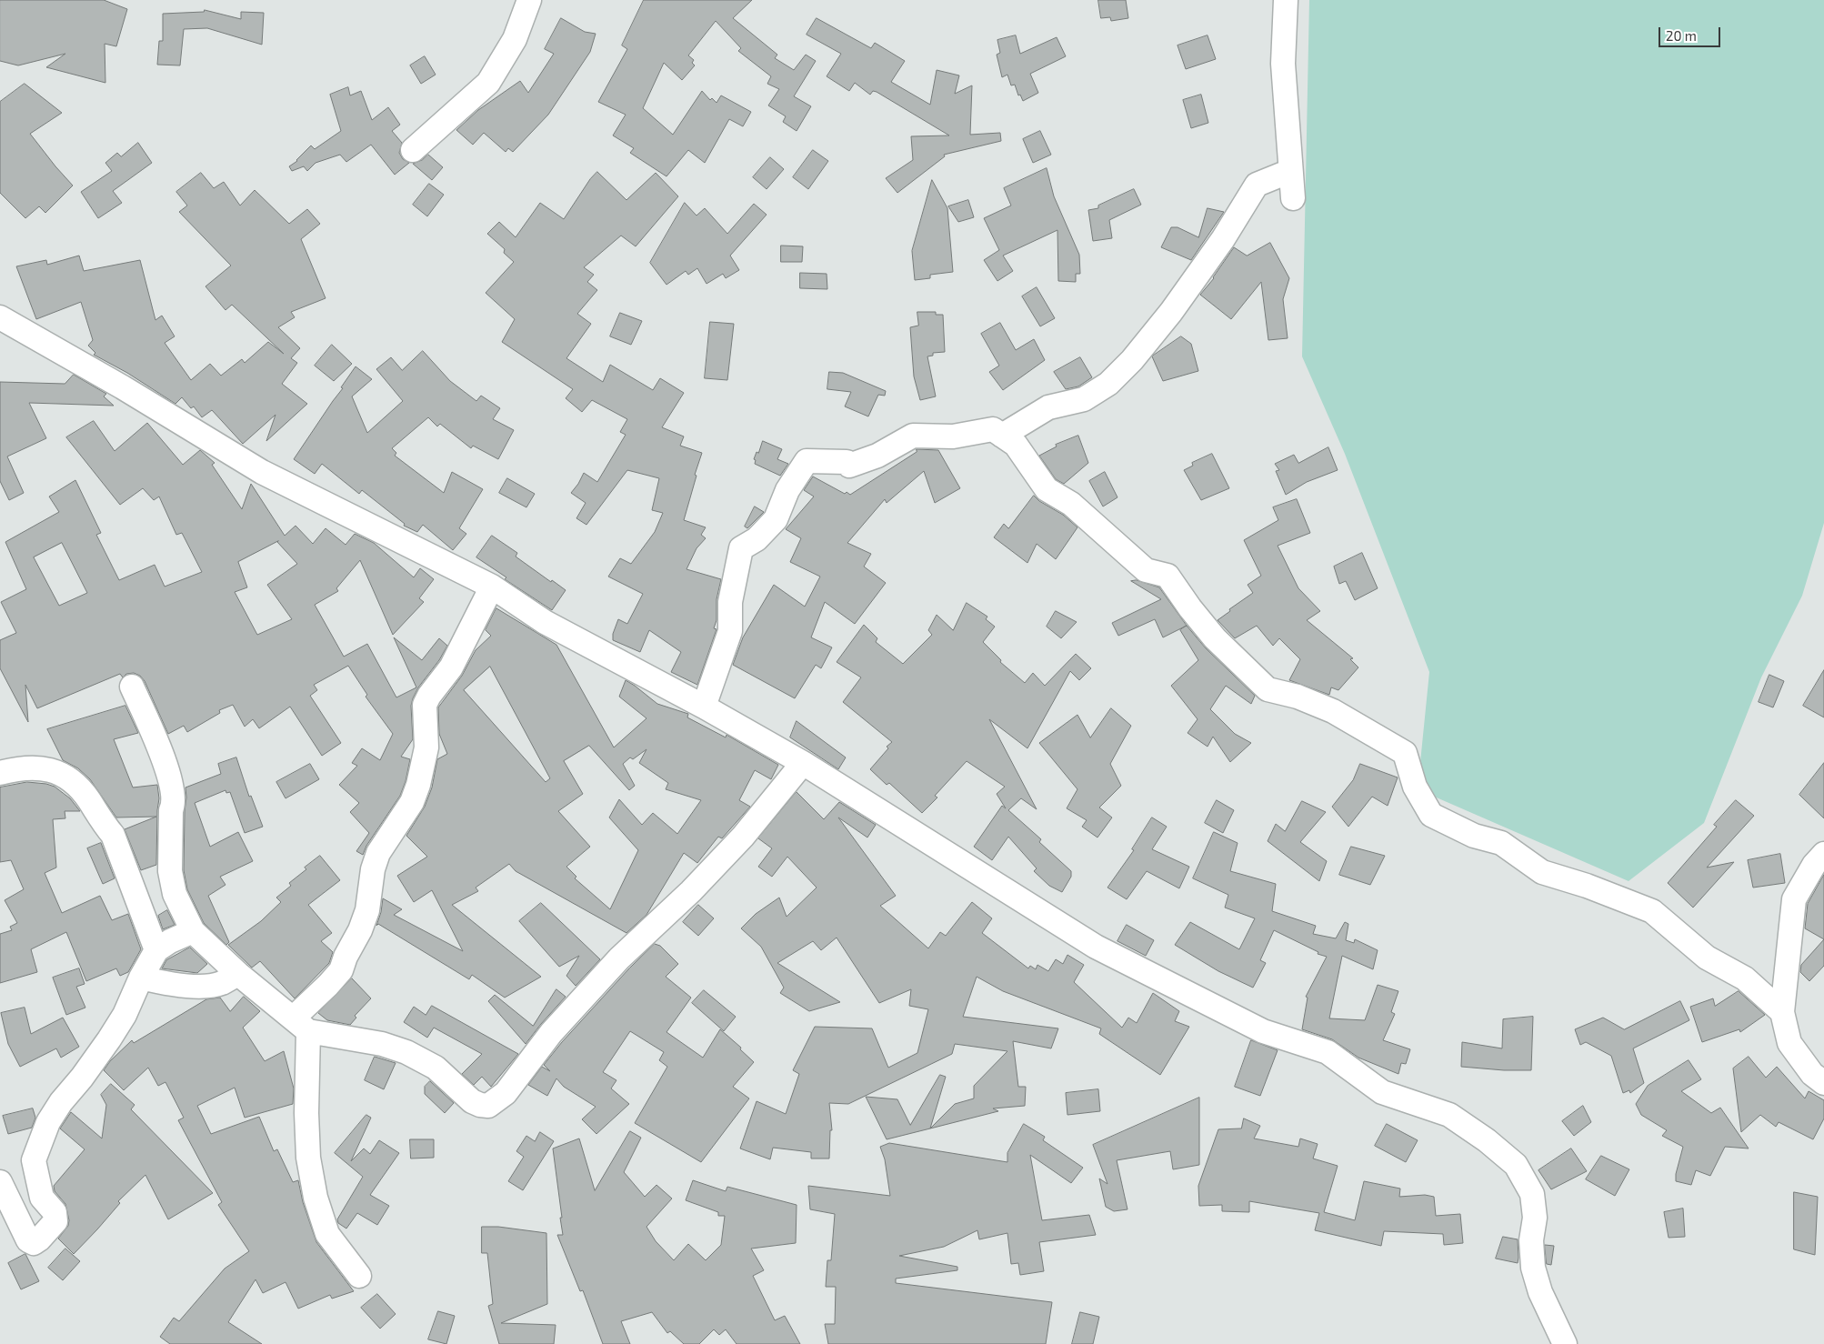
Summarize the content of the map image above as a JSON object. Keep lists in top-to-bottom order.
{
  "scale_bar": "20 m"
}
